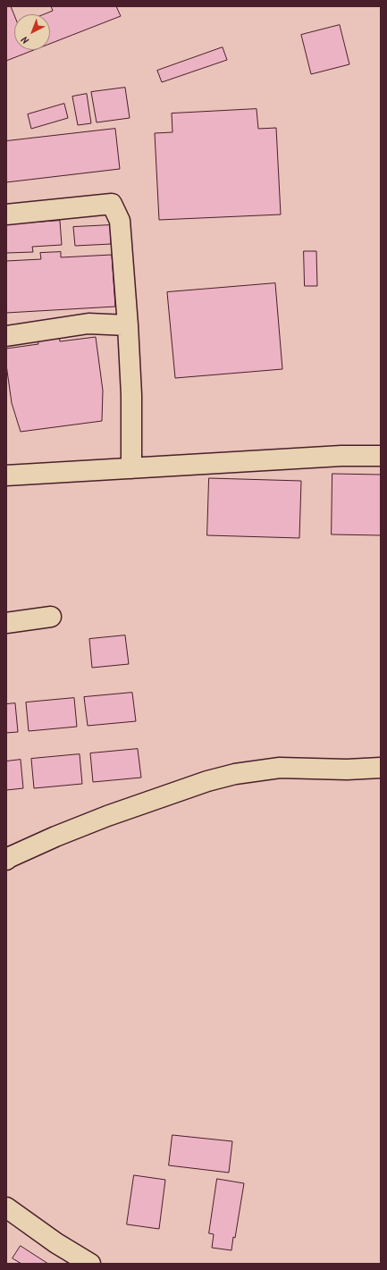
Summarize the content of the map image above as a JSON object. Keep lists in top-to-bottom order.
{
  "north": "bottom left"
}
